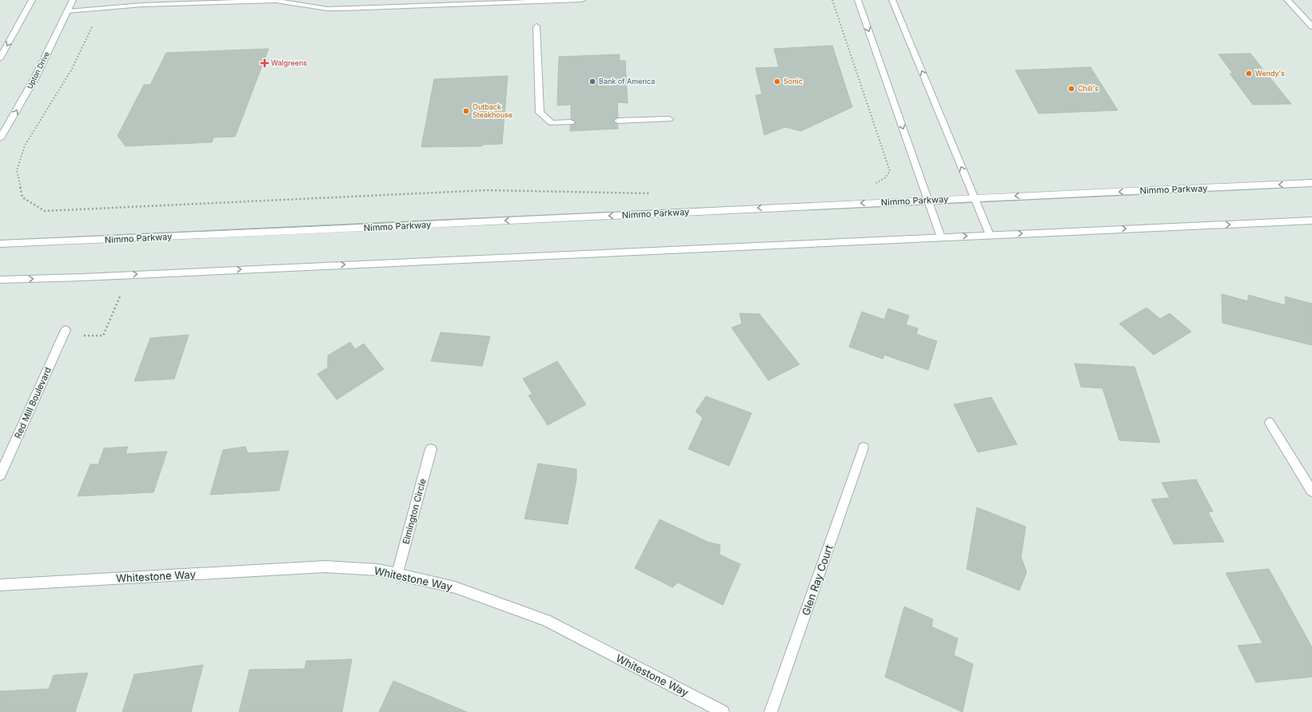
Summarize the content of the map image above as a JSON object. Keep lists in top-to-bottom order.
{
  "streets": {
    "main road": [
      "Upton Drive",
      "Nimmo Parkway",
      "Red Mill Boulevard",
      "Elmington Circle",
      "Whitestone Way",
      "Glen Ray Court"
    ]
  },
  "crossings": [
    ["Elmington Circle", "Whitestone Way"]
  ],
  "places": {
    "health": ["Walgreens"],
    "other": [
      "Wendy's",
      "Bank of America",
      "Sonic",
      "Chili's",
      "Outback Steakhouse"
    ]
  }
}
